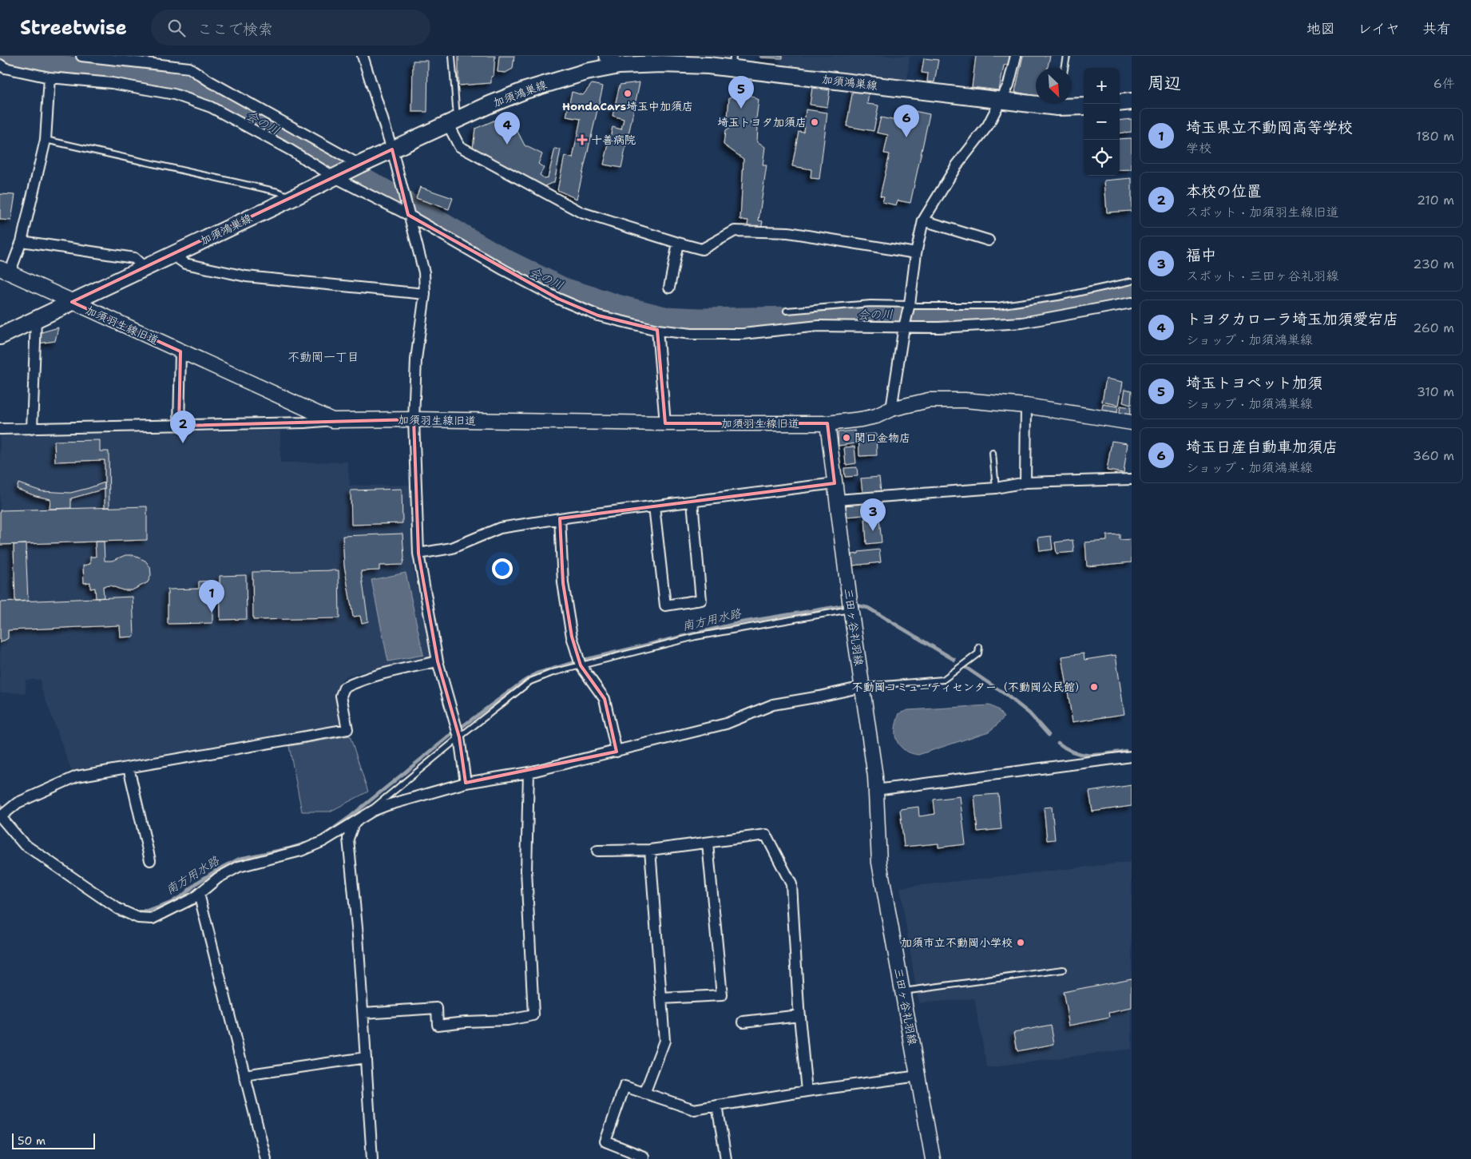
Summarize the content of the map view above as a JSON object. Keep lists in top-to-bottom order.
{
  "streets": {
    "main road": ["加須鴻巣線", "加須羽生線旧道", "三田ヶ谷礼羽線"]
  },
  "crossings": [
    ["加須鴻巣線", "加須羽生線旧道"],
    ["加須羽生線旧道", "三田ヶ谷礼羽線"]
  ],
  "districts": ["不動岡一丁目"],
  "water": ["会の川", "南方用水路"],
  "places": {
    "other": [
      "HondaCars埼玉中加須店",
      "埼玉トヨタ加須店",
      "関口金物店",
      "不動岡コミュニティセンター（不動岡公民館）",
      "加須市立不動岡小学校"
    ],
    "health": ["十善病院"]
  },
  "scale_bar": "50 m",
  "north": "bottom right",
  "page": {
    "header": "Streetwise",
    "search": "ここで検索",
    "nav": ["地図", "レイヤ", "共有"],
    "heading": ["周辺", "6件"],
    "map_buttons": ["+", "−"],
    "pins": [
      "5",
      "6",
      "4",
      "2",
      "3",
      "1"
    ],
    "list": [
      {
        "mark": "1",
        "name": "埼玉県立不動岡高等学校",
        "note": "学校",
        "value": "180 m"
      },
      {
        "mark": "2",
        "name": "本校の位置",
        "note": "スポット · 加須羽生線旧道",
        "value": "210 m"
      },
      {
        "mark": "3",
        "name": "福中",
        "note": "スポット · 三田ヶ谷礼羽線",
        "value": "230 m"
      },
      {
        "mark": "4",
        "name": "トヨタカローラ埼玉加須愛宕店",
        "note": "ショップ · 加須鴻巣線",
        "value": "260 m"
      },
      {
        "mark": "5",
        "name": "埼玉トヨペット加須",
        "note": "ショップ · 加須鴻巣線",
        "value": "310 m"
      },
      {
        "mark": "6",
        "name": "埼玉日産自動車加須店",
        "note": "ショップ · 加須鴻巣線",
        "value": "360 m"
      }
    ],
    "scale": "50 m"
  }
}
